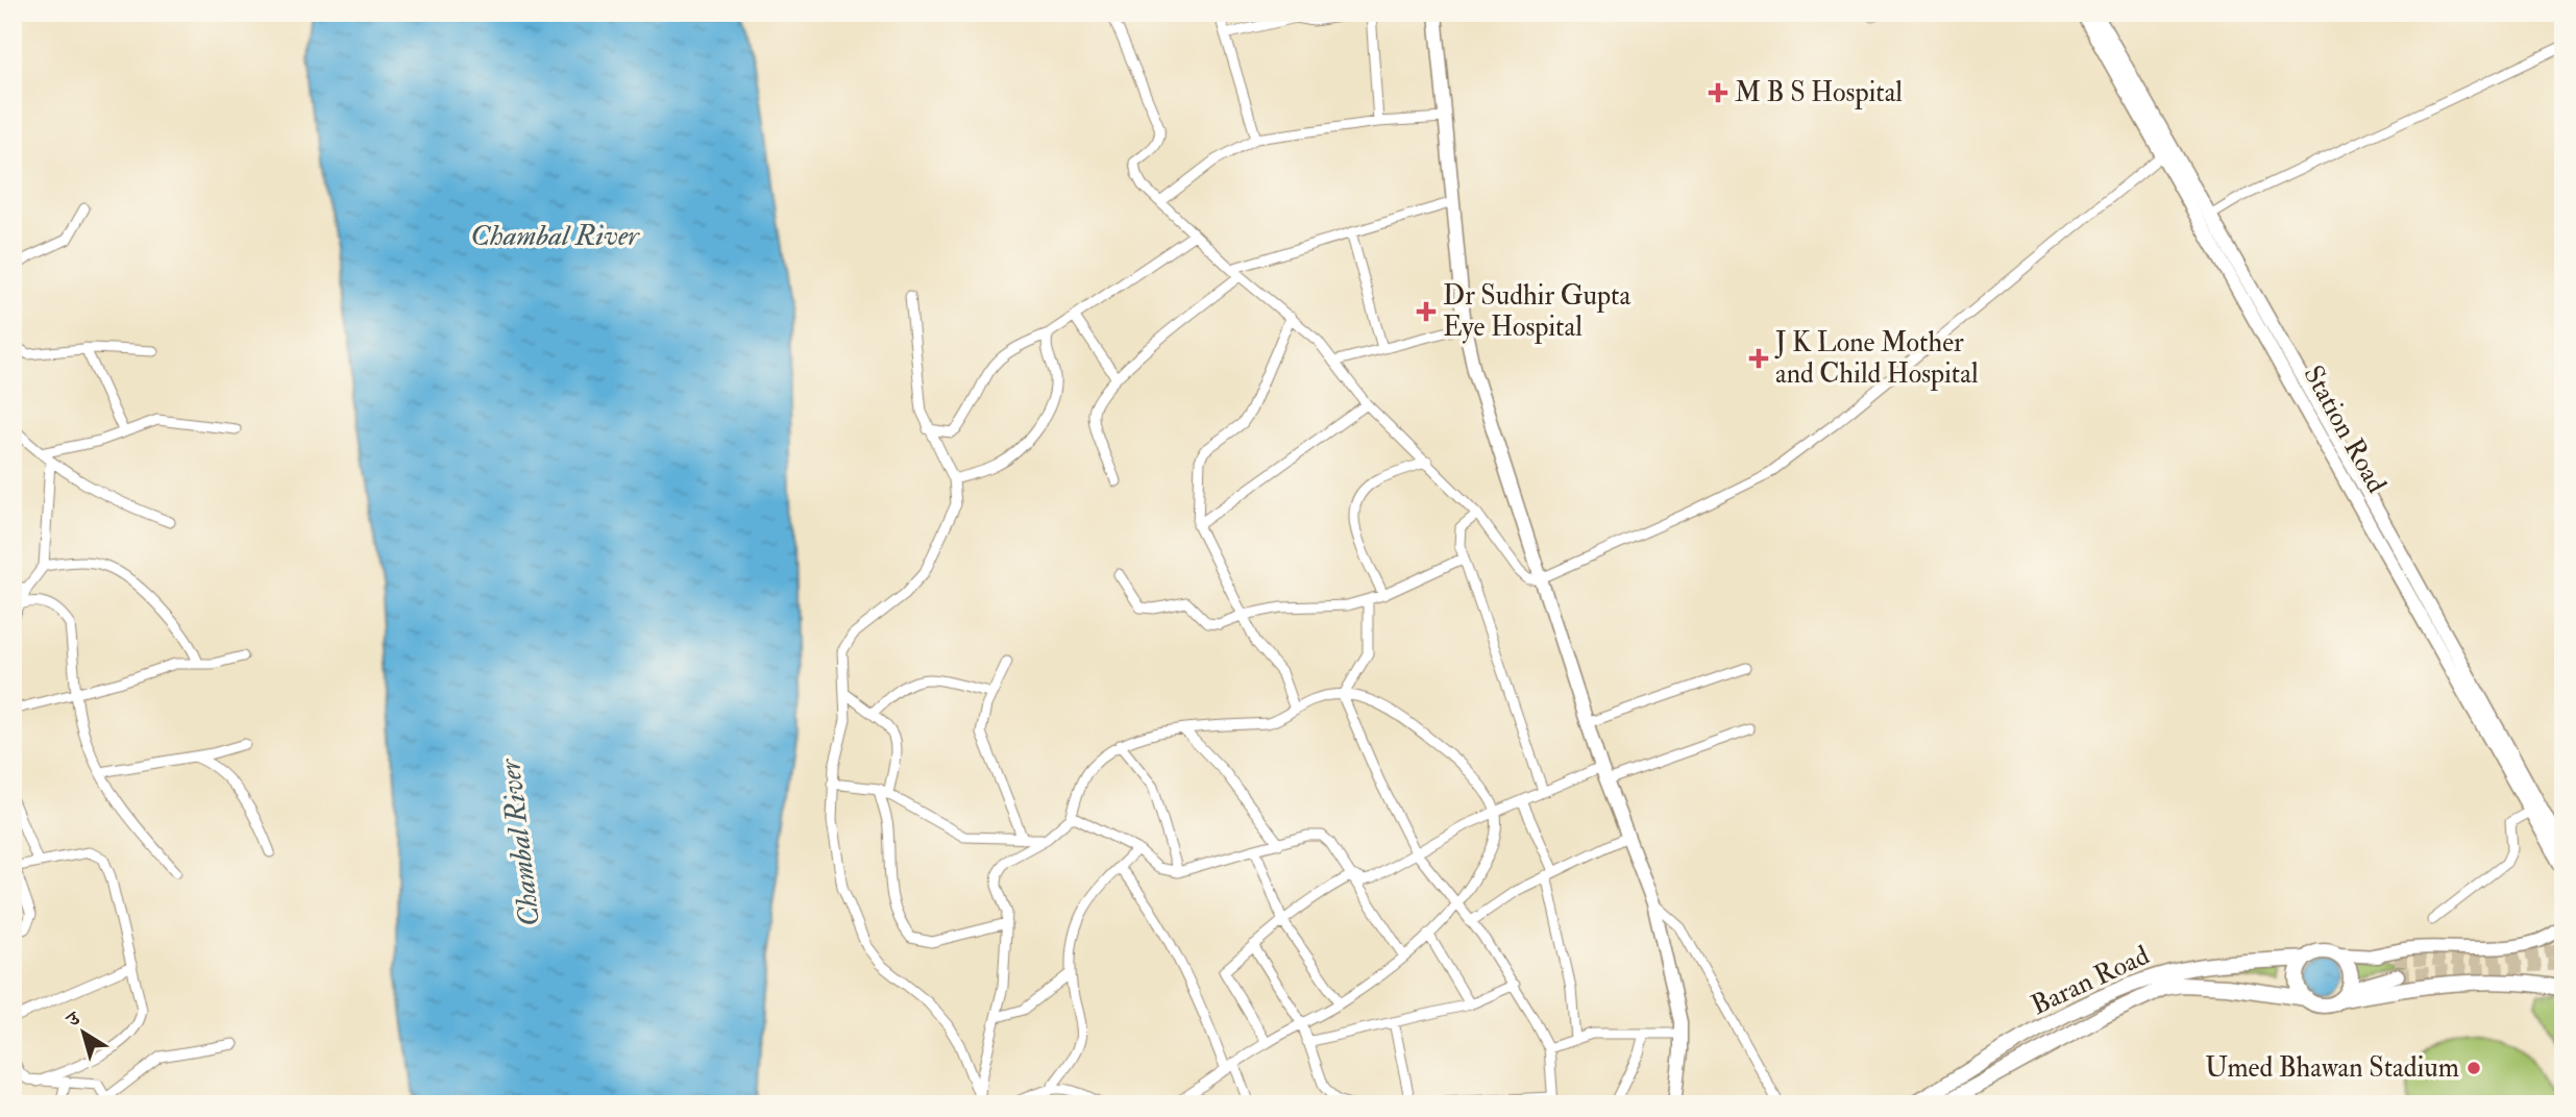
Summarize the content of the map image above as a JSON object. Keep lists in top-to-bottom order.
{
  "streets": {
    "main road": ["Baran Road"],
    "street": ["Station Road"]
  },
  "water": ["Chambal River"],
  "places": {
    "health": ["M B S Hospital", "Dr Sudhir Gupta Eye Hospital", "J K Lone Mother and Child Hospital"],
    "other": ["Umed Bhawan Stadium"]
  },
  "north": "top left"
}
